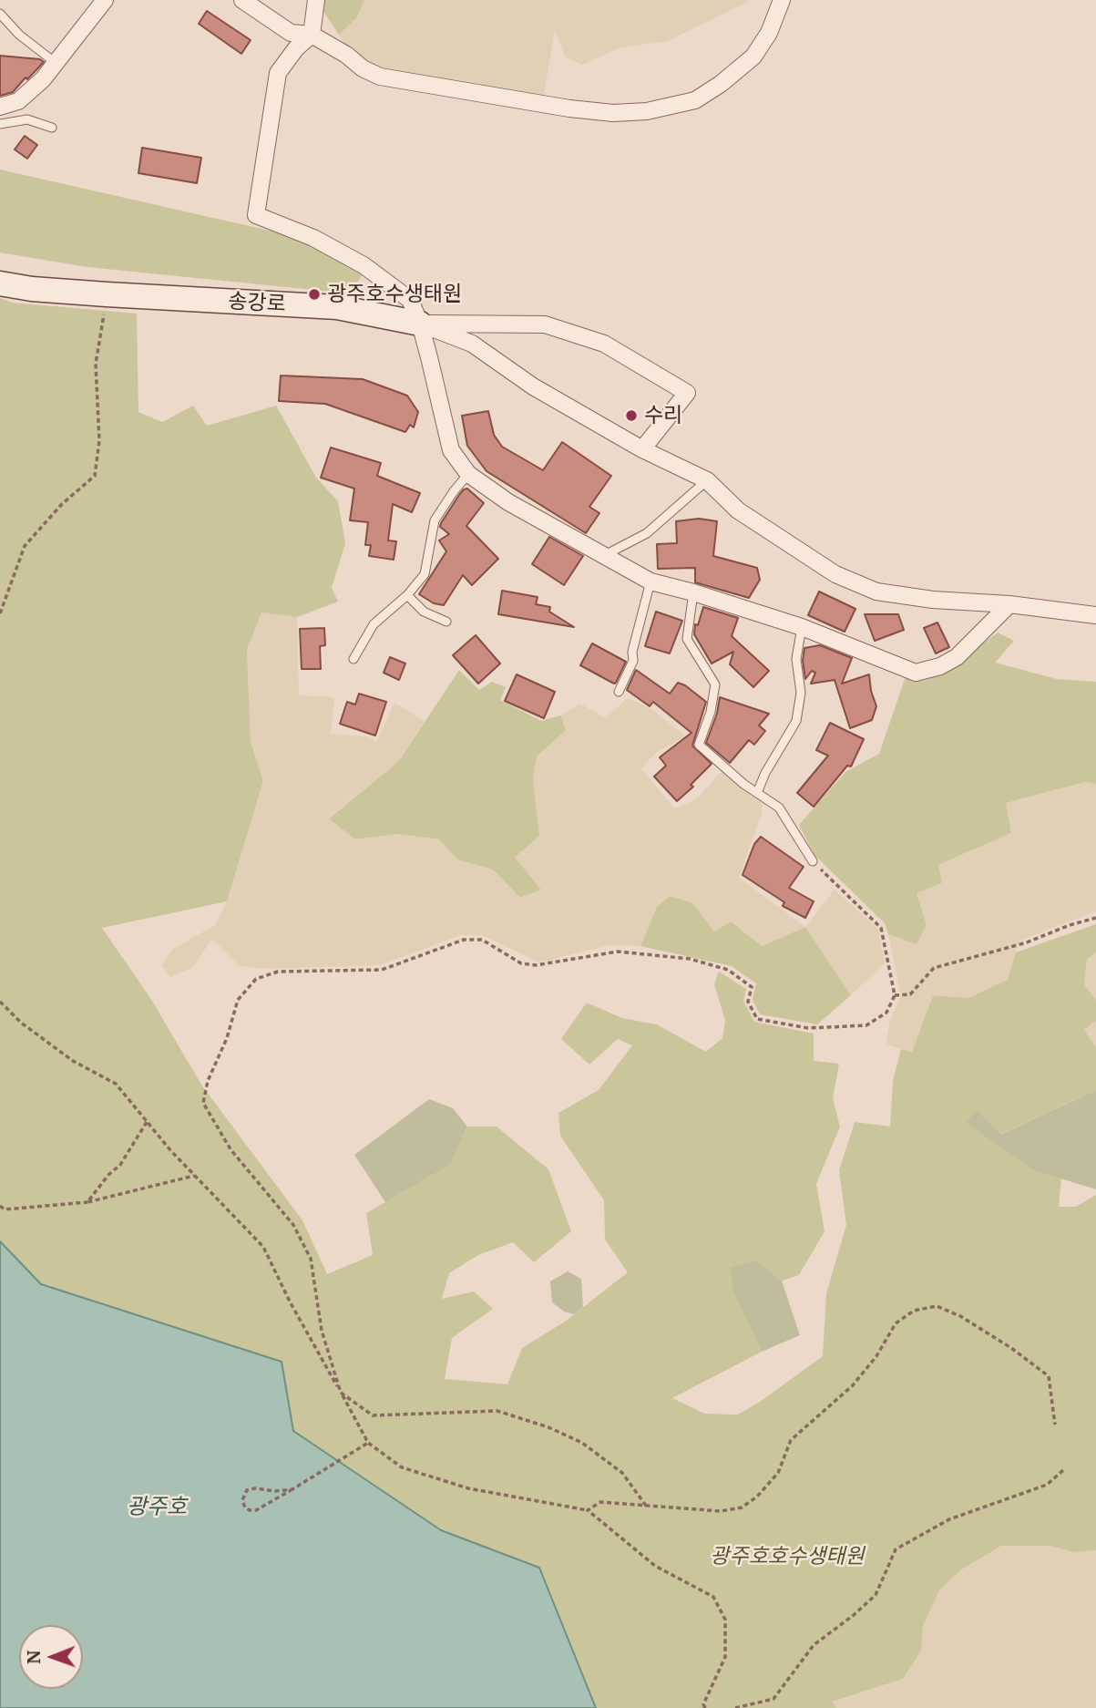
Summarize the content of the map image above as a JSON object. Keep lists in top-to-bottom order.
{
  "streets": {
    "main road": ["송강로"]
  },
  "water": ["광주호"],
  "parks": ["광주호호수생태원"],
  "places": ["광주호수생태원", "수리"],
  "north": "left"
}
